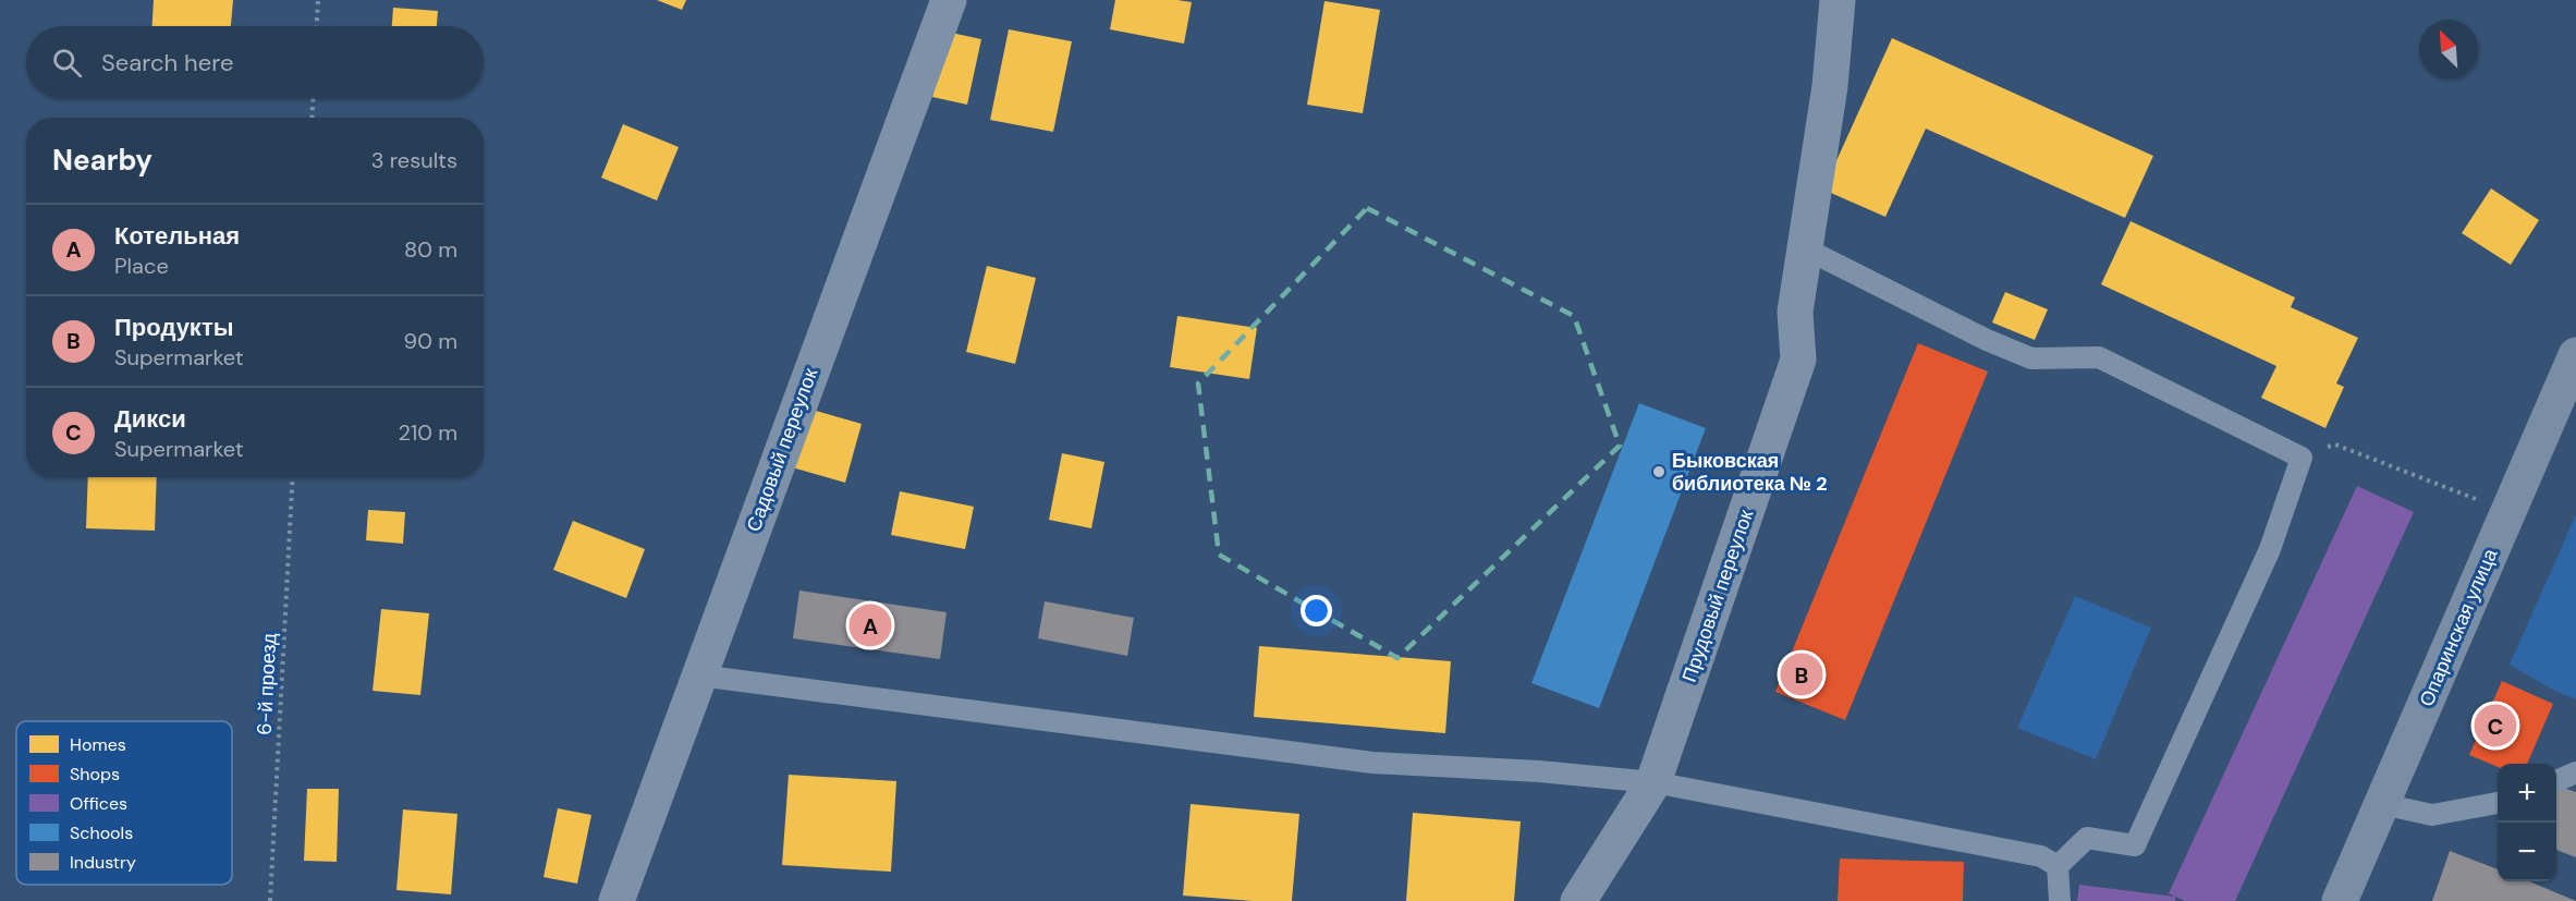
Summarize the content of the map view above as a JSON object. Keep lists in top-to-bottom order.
{
  "streets": {
    "main road": ["Опаринская улица"],
    "street": ["Садовый переулок", "Прудовый переулок"],
    "path": ["6-й проезд"]
  },
  "places": ["Быковская библиотека № 2"],
  "legend": [
    "Homes",
    "Shops",
    "Offices",
    "Schools",
    "Industry"
  ],
  "north": "top left",
  "page": {
    "search": "Search here",
    "heading": ["Nearby", "3 results"],
    "list": [
      {
        "mark": "A",
        "name": "Котельная",
        "note": "Place",
        "value": "80 m"
      },
      {
        "mark": "B",
        "name": "Продукты",
        "note": "Supermarket",
        "value": "90 m"
      },
      {
        "mark": "C",
        "name": "Дикси",
        "note": "Supermarket",
        "value": "210 m"
      }
    ],
    "pins": ["A", "B", "C"],
    "map_buttons": ["+", "−"]
  }
}
